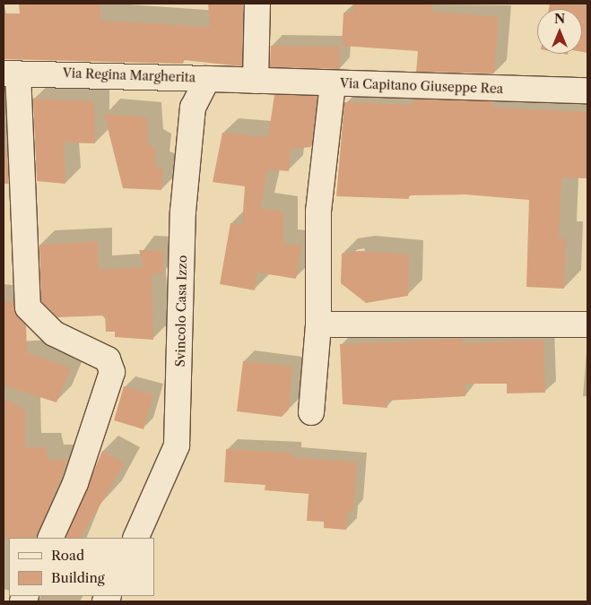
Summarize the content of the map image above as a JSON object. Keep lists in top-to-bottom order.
{
  "streets": {
    "street": ["Via Regina Margherita", "Via Capitano Giuseppe Rea", "Svincolo Casa Izzo"]
  },
  "crossings": [
    ["Via Regina Margherita", "Via Capitano Giuseppe Rea"],
    ["Via Regina Margherita", "Svincolo Casa Izzo"]
  ],
  "legend": ["Road", "Building"],
  "north": "top"
}
